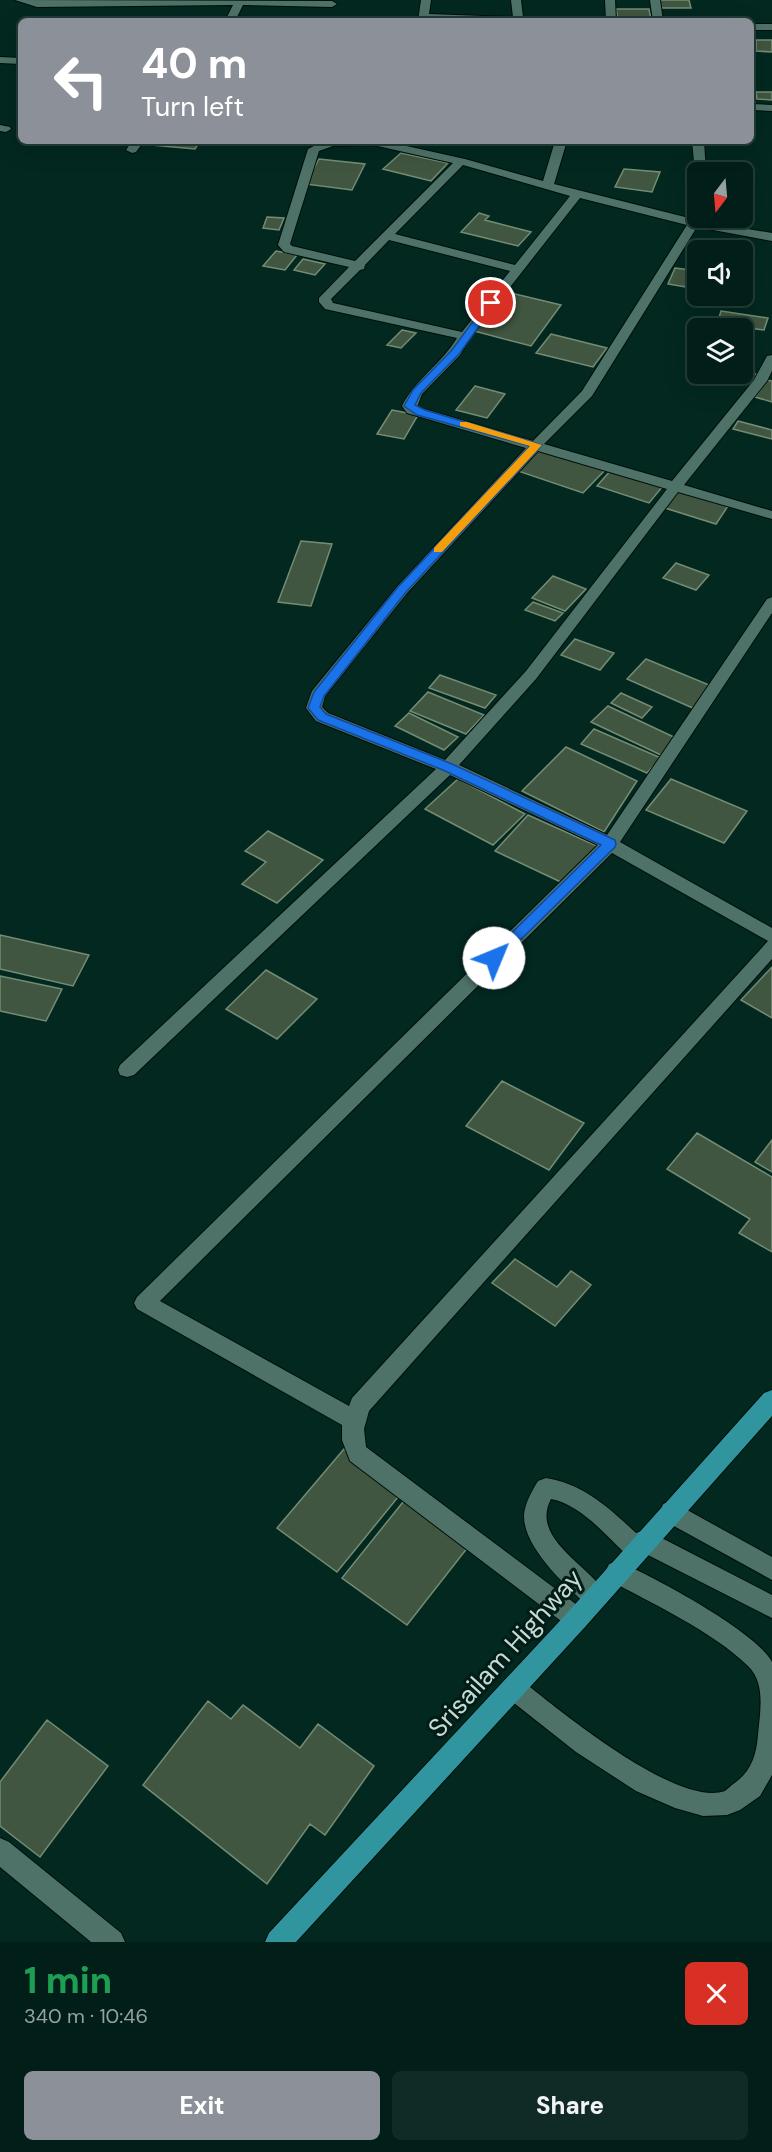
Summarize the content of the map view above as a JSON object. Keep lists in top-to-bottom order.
{
  "streets": {
    "highway": ["Srisailam Highway"]
  },
  "north": "bottom",
  "page": {
    "turn": ["40 m", "Turn left"],
    "heading": ["1 min", "340 m · 10:46"],
    "buttons": ["Exit", "Share"]
  }
}
